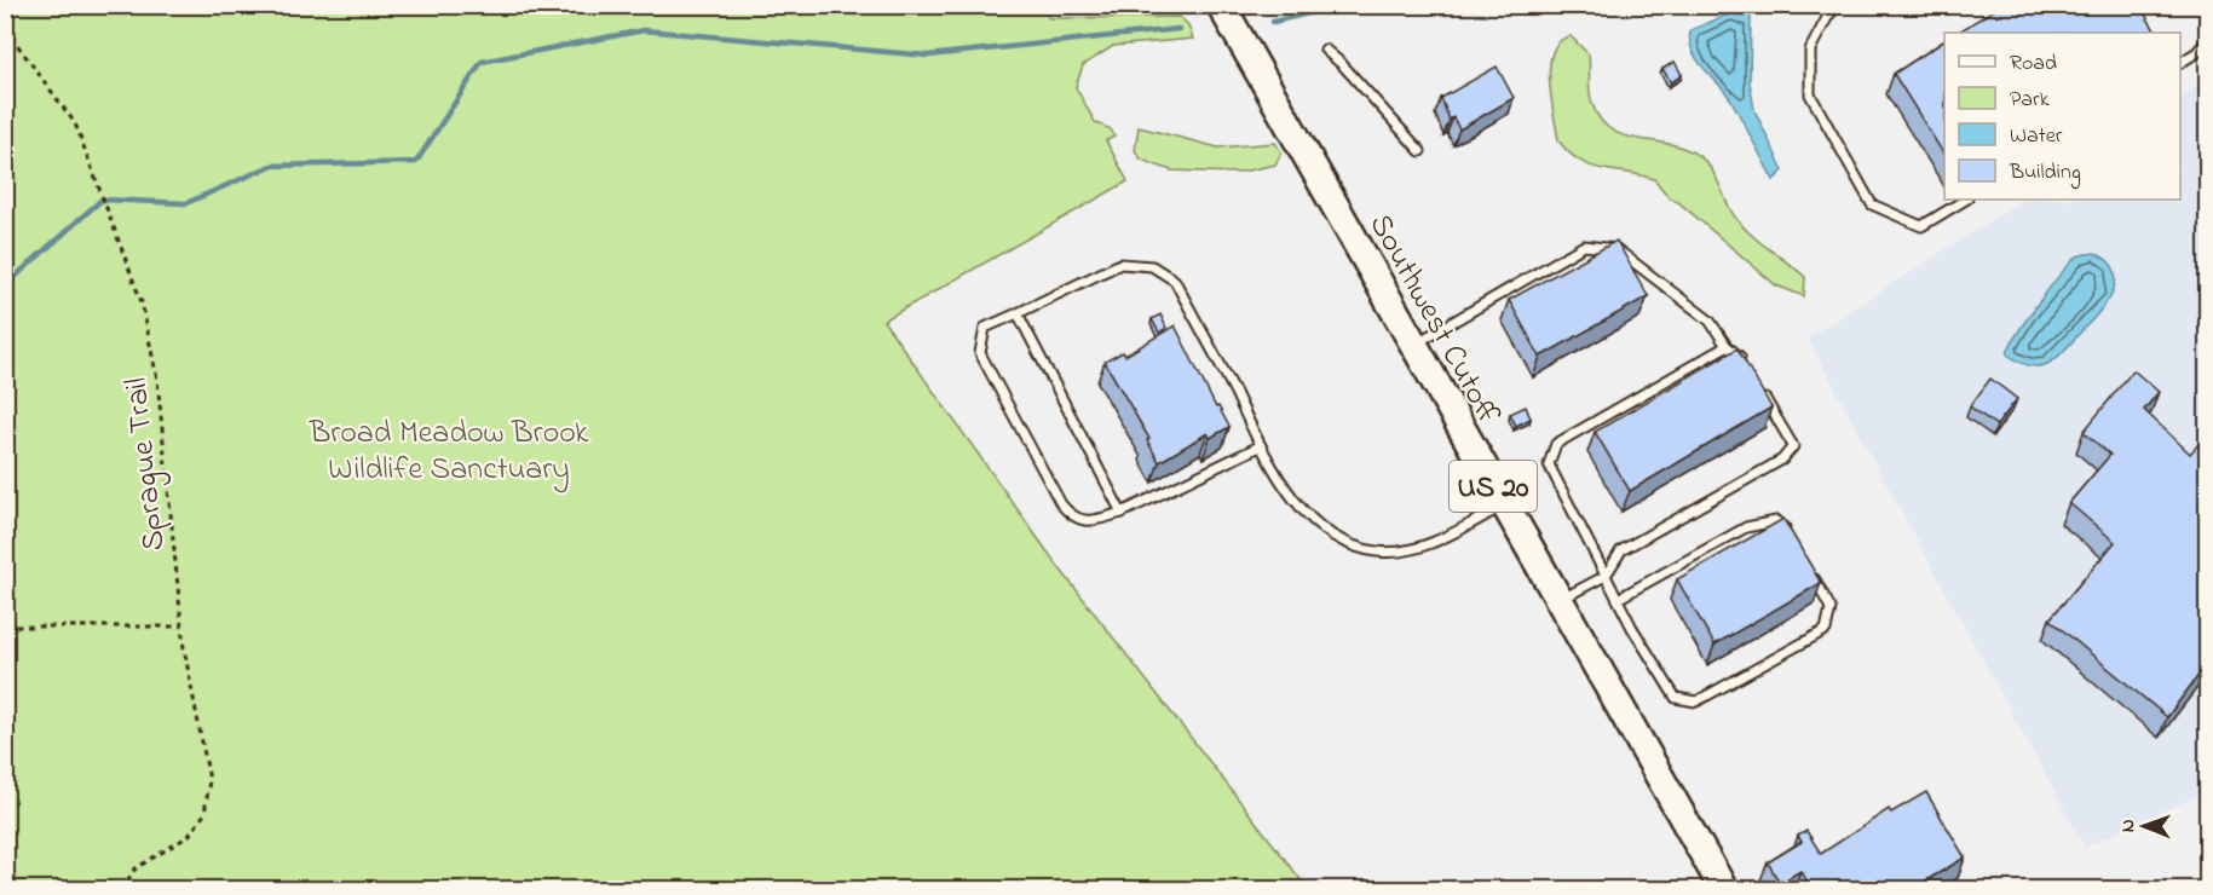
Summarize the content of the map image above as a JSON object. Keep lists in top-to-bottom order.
{
  "streets": {
    "main road": ["Southwest Cutoff", "US 20"],
    "path": ["Sprague Trail"]
  },
  "parks": ["Broad Meadow Brook Wildlife Sanctuary"],
  "legend": [
    "Road",
    "Park",
    "Water",
    "Building"
  ],
  "north": "left"
}
